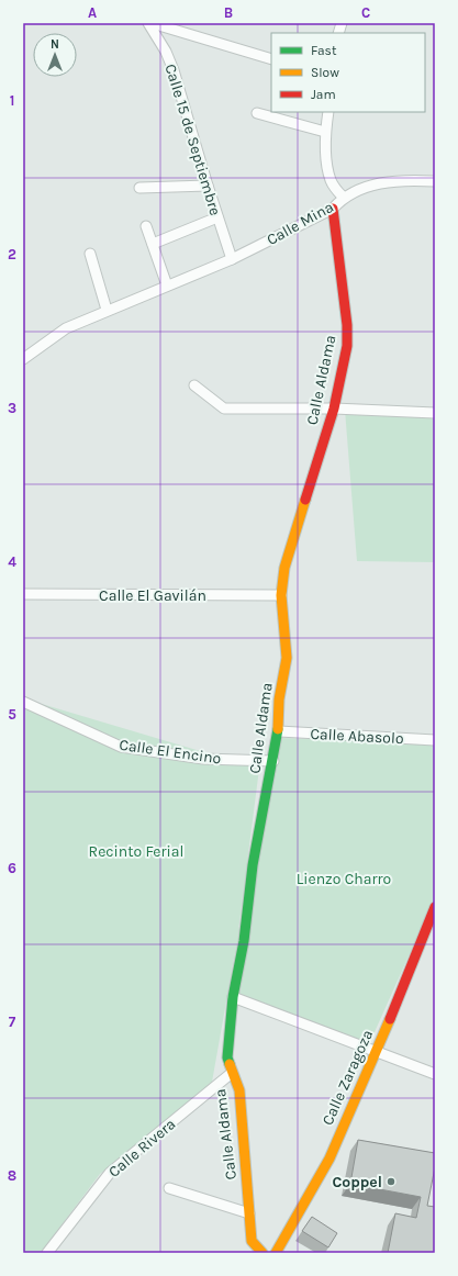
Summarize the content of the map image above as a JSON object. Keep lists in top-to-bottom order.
{
  "streets": {
    "street": [
      "Calle 15 de Septiembre",
      "Calle Mina",
      "Calle Aldama",
      "Calle El Gavilán",
      "Calle Abasolo",
      "Calle El Encino",
      "Calle Zaragoza",
      "Calle Rivera"
    ]
  },
  "crossings": [
    ["Calle 15 de Septiembre", "Calle Mina"],
    ["Calle Mina", "Calle Aldama"],
    ["Calle Aldama", "Calle El Gavilán"],
    ["Calle Aldama", "Calle Abasolo"],
    ["Calle Aldama", "Calle El Encino"],
    ["Calle Aldama", "Calle Rivera"]
  ],
  "parks": ["Recinto Ferial", "Lienzo Charro"],
  "places": ["Coppel"],
  "legend": ["Fast", "Slow", "Jam"],
  "north": "top",
  "grid": {
    "columns": ["A", "B", "C"],
    "rows": [
      "1",
      "2",
      "3",
      "4",
      "5",
      "6",
      "7",
      "8"
    ]
  }
}
